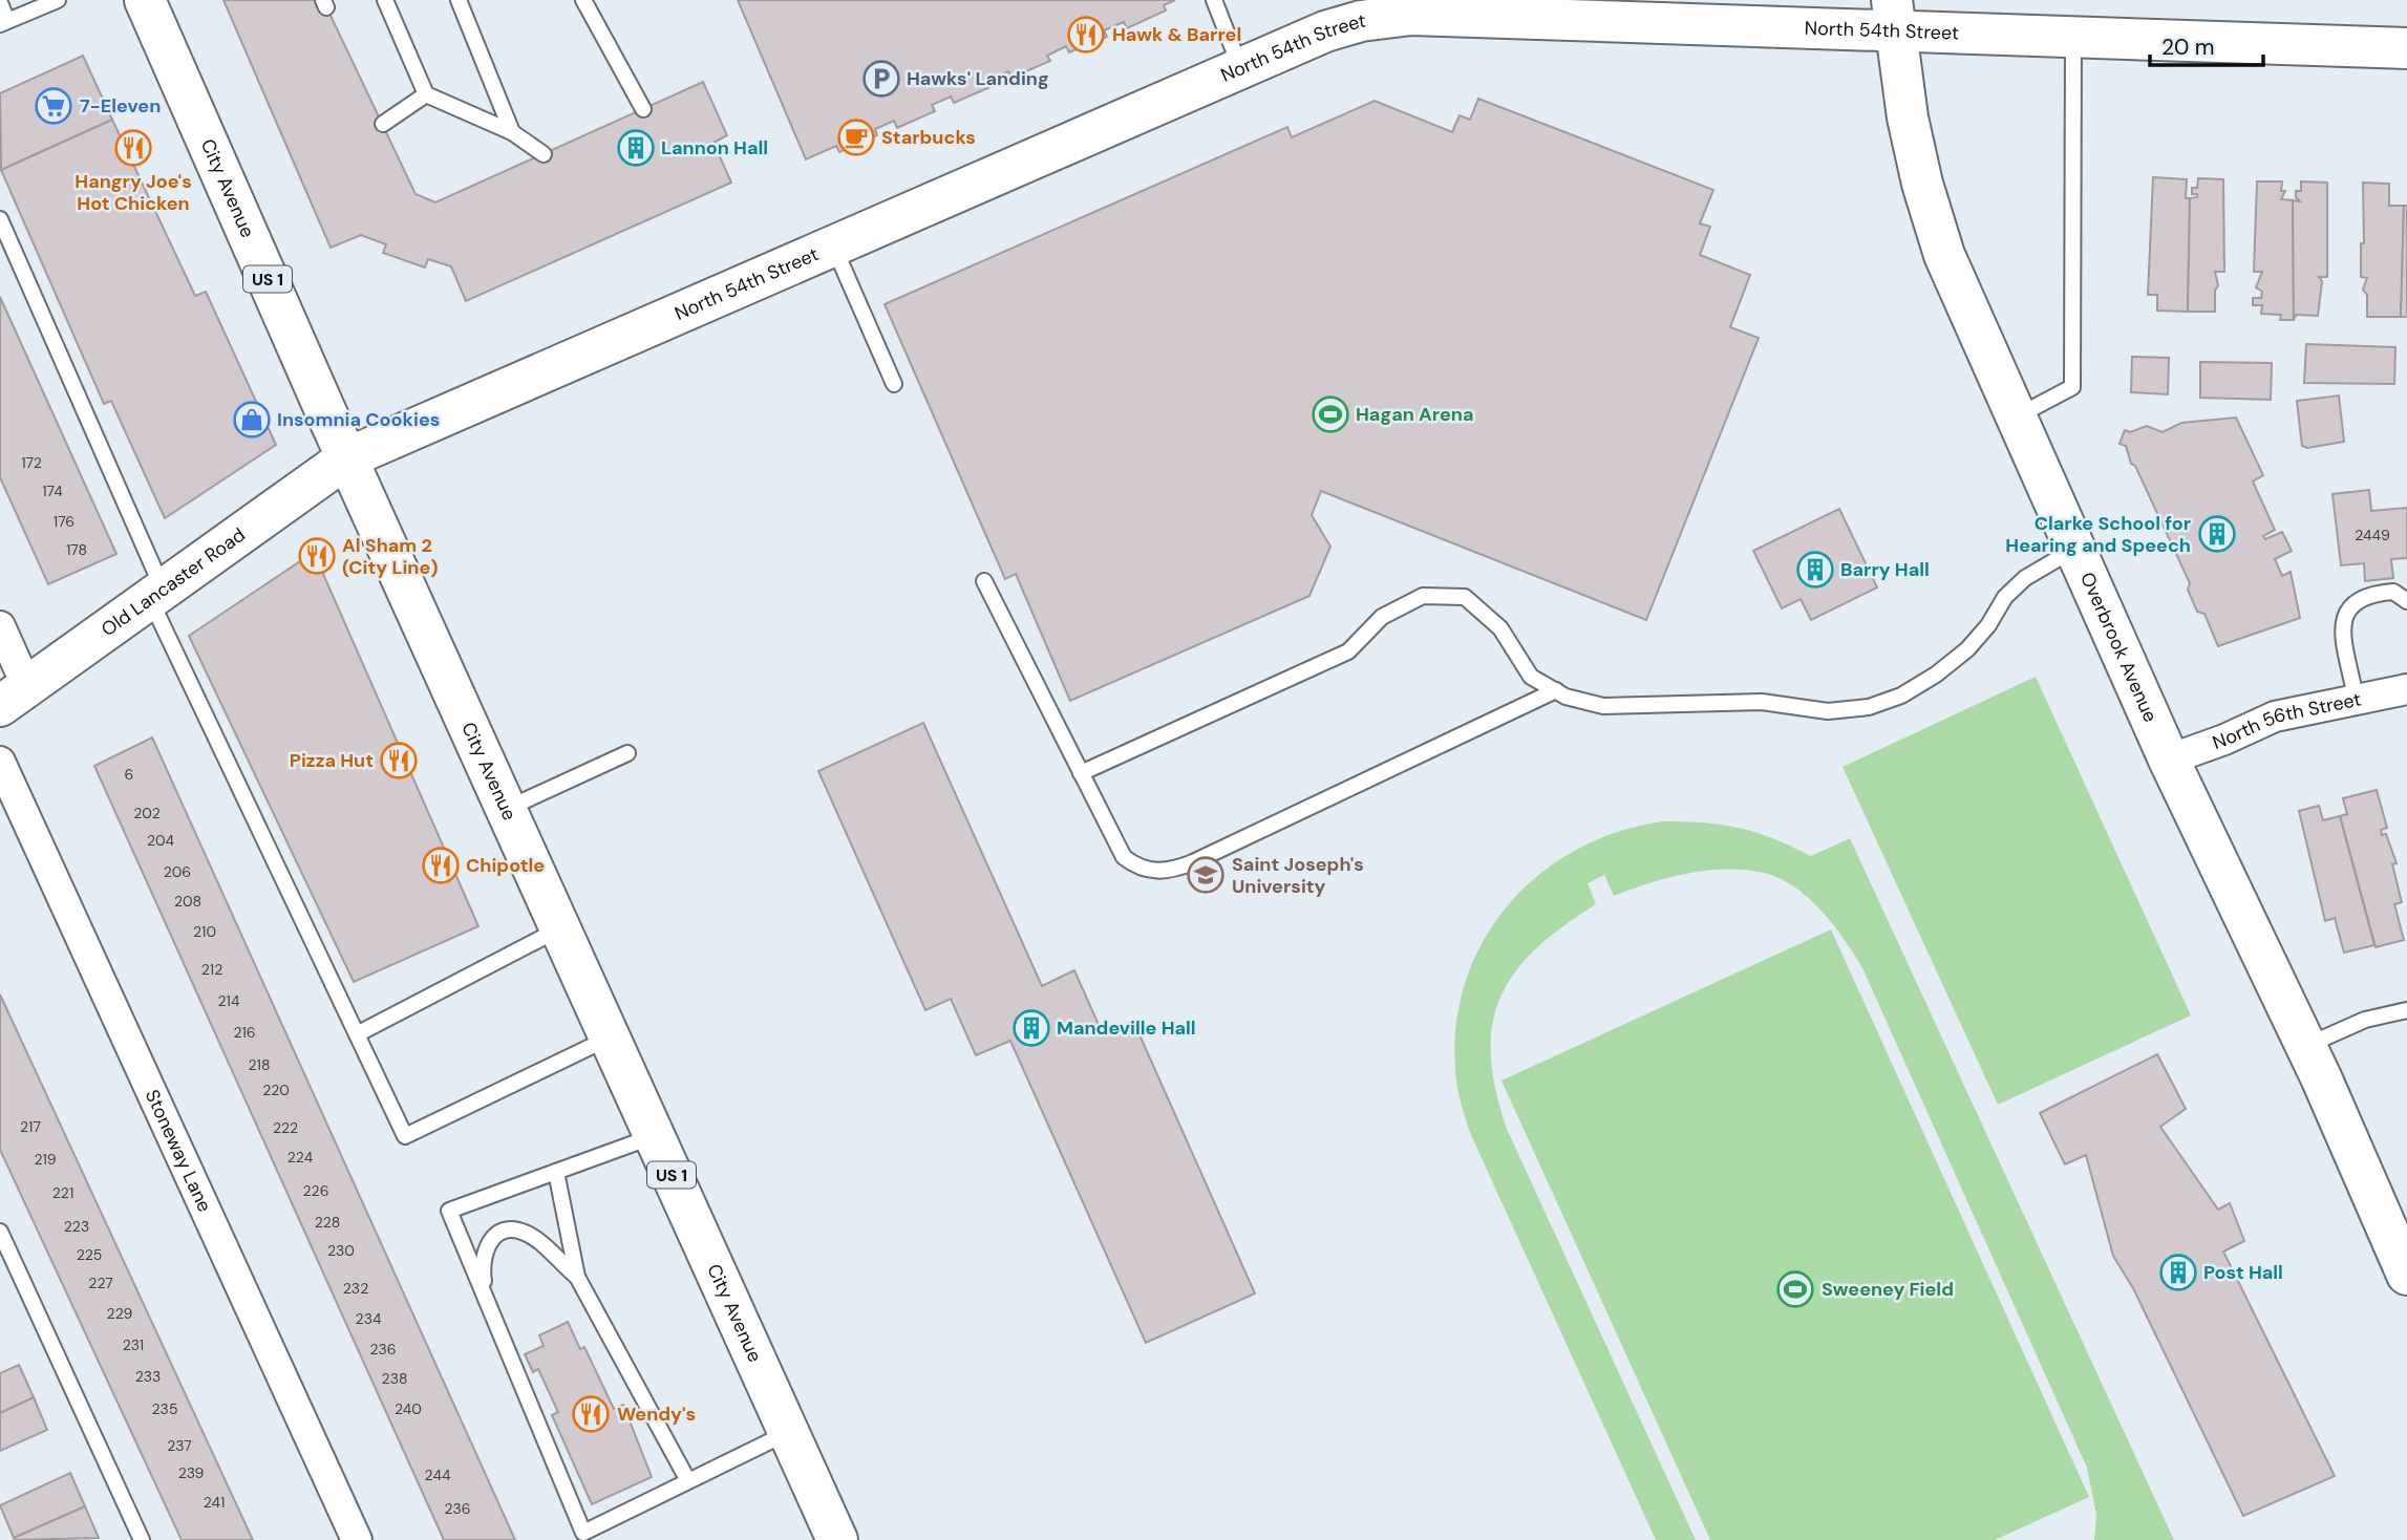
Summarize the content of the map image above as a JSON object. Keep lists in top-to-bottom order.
{
  "streets": {
    "main road": [
      "North 54th Street",
      "City Avenue",
      "US 1",
      "Old Lancaster Road",
      "Overbrook Avenue"
    ],
    "street": ["North 56th Street", "Stoneway Lane"]
  },
  "crossings": [
    ["North 54th Street", "City Avenue"],
    ["North 54th Street", "Old Lancaster Road"],
    ["North 54th Street", "Overbrook Avenue"],
    ["City Avenue", "Old Lancaster Road"],
    ["Overbrook Avenue", "North 56th Street"]
  ],
  "places": {
    "restaurant": [
      "Hawk & Barrel",
      "Hangry Joe's Hot Chicken",
      "Al Sham 2 (City Line)",
      "Pizza Hut",
      "Chipotle",
      "Wendy's"
    ],
    "parking": ["Hawks' Landing"],
    "supermarket": ["7-Eleven"],
    "cafe": ["Starbucks"],
    "building": [
      "Lannon Hall",
      "Clarke School for Hearing and Speech",
      "Barry Hall",
      "Mandeville Hall",
      "Post Hall"
    ],
    "sports": ["Hagan Arena", "Sweeney Field"],
    "shop": ["Insomnia Cookies"],
    "school or university": ["Saint Joseph's University"]
  },
  "house_numbers": [
    "172",
    "174",
    "176",
    "2449",
    "178",
    "6",
    "202",
    "204",
    "206",
    "208",
    "210",
    "212",
    "214",
    "216",
    "218",
    "220",
    "217",
    "222",
    "224",
    "219",
    "226",
    "221",
    "228",
    "223",
    "230",
    "225",
    "227",
    "232",
    "229",
    "234",
    "231",
    "236",
    "233",
    "238",
    "235",
    "240",
    "237",
    "239",
    "244",
    "241",
    "236"
  ],
  "scale_bar": "20 m"
}
